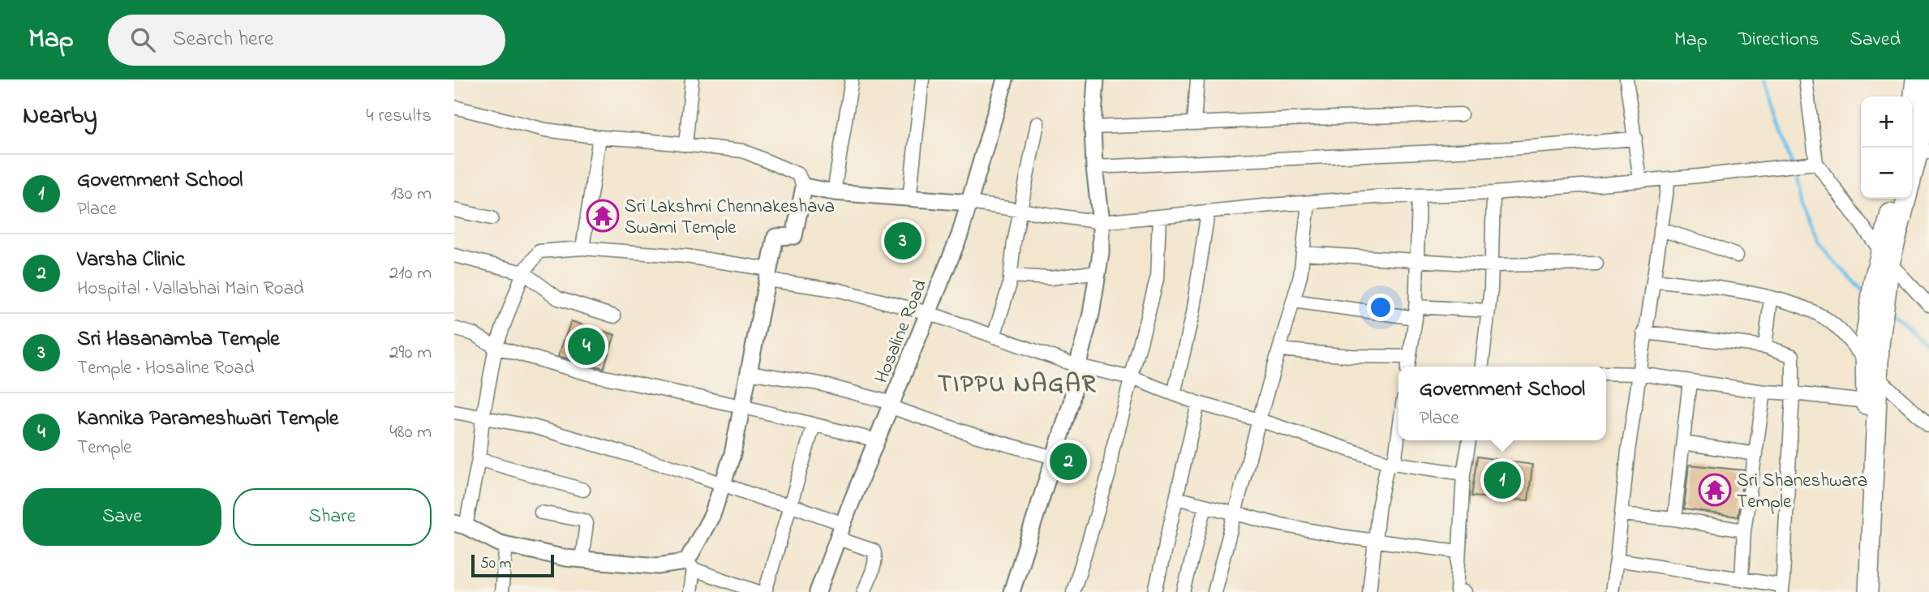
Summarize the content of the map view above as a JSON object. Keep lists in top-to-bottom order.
{
  "streets": {
    "street": ["Hosaline Road"]
  },
  "districts": ["TIPPU NAGAR"],
  "places": {
    "temple": ["Sri Lakshmi Chennakeshava Swami Temple", "Sri Shaneshwara Temple"]
  },
  "scale_bar": "50 m",
  "page": {
    "header": "Map",
    "search": "Search here",
    "nav": ["Map", "Directions", "Saved"],
    "heading": ["Nearby", "4 results"],
    "map_buttons": ["+", "−"],
    "list": [
      {
        "mark": "1",
        "name": "Government School",
        "note": "Place",
        "value": "130 m"
      },
      {
        "mark": "2",
        "name": "Varsha Clinic",
        "note": "Hospital · Vallabhai Main Road",
        "value": "210 m"
      },
      {
        "mark": "3",
        "name": "Sri Hasanamba Temple",
        "note": "Temple · Hosaline Road",
        "value": "290 m"
      },
      {
        "mark": "4",
        "name": "Kannika Parameshwari Temple",
        "note": "Temple",
        "value": "480 m"
      }
    ],
    "pins": [
      "3",
      "4",
      "2",
      "1"
    ],
    "popup": ["Government School", "Place"],
    "buttons": ["Save", "Share"],
    "scale": "50 m"
  }
}
